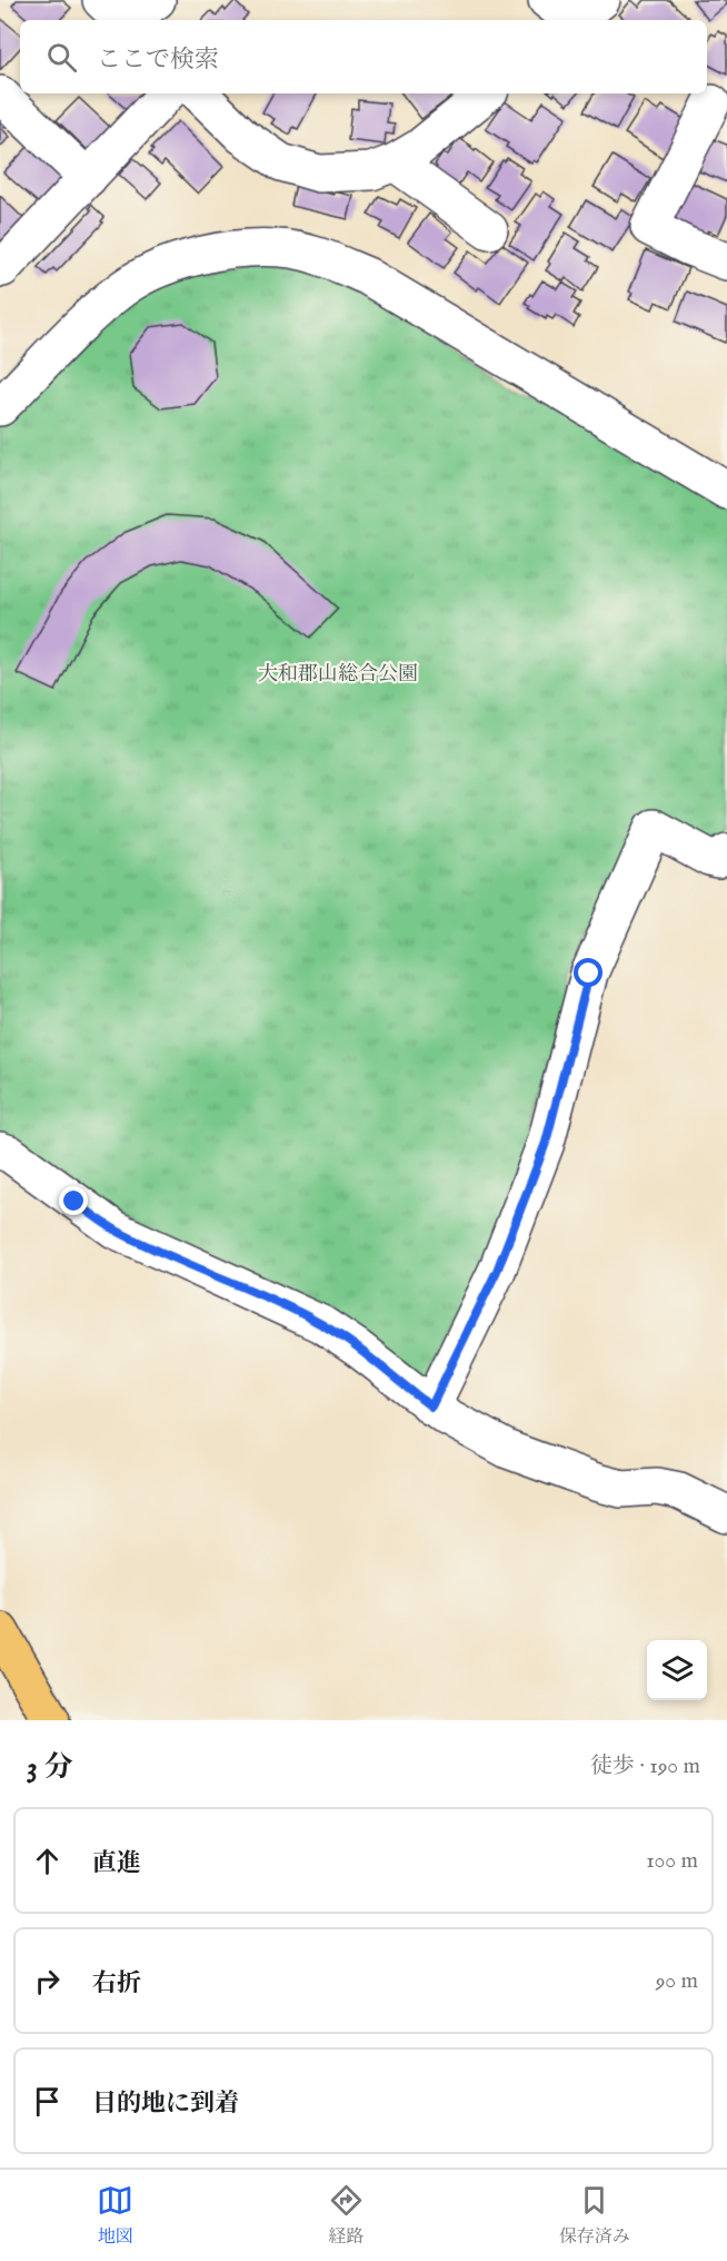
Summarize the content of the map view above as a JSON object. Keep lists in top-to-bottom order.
{
  "parks": ["大和郡山総合公園"],
  "page": {
    "search": "ここで検索",
    "heading": ["3 分", "徒歩 · 190 m"],
    "list": [
      ["直進", "100 m"],
      ["右折", "90 m"],
      "目的地に到着"
    ],
    "nav": ["地図", "経路", "保存済み"]
  }
}
